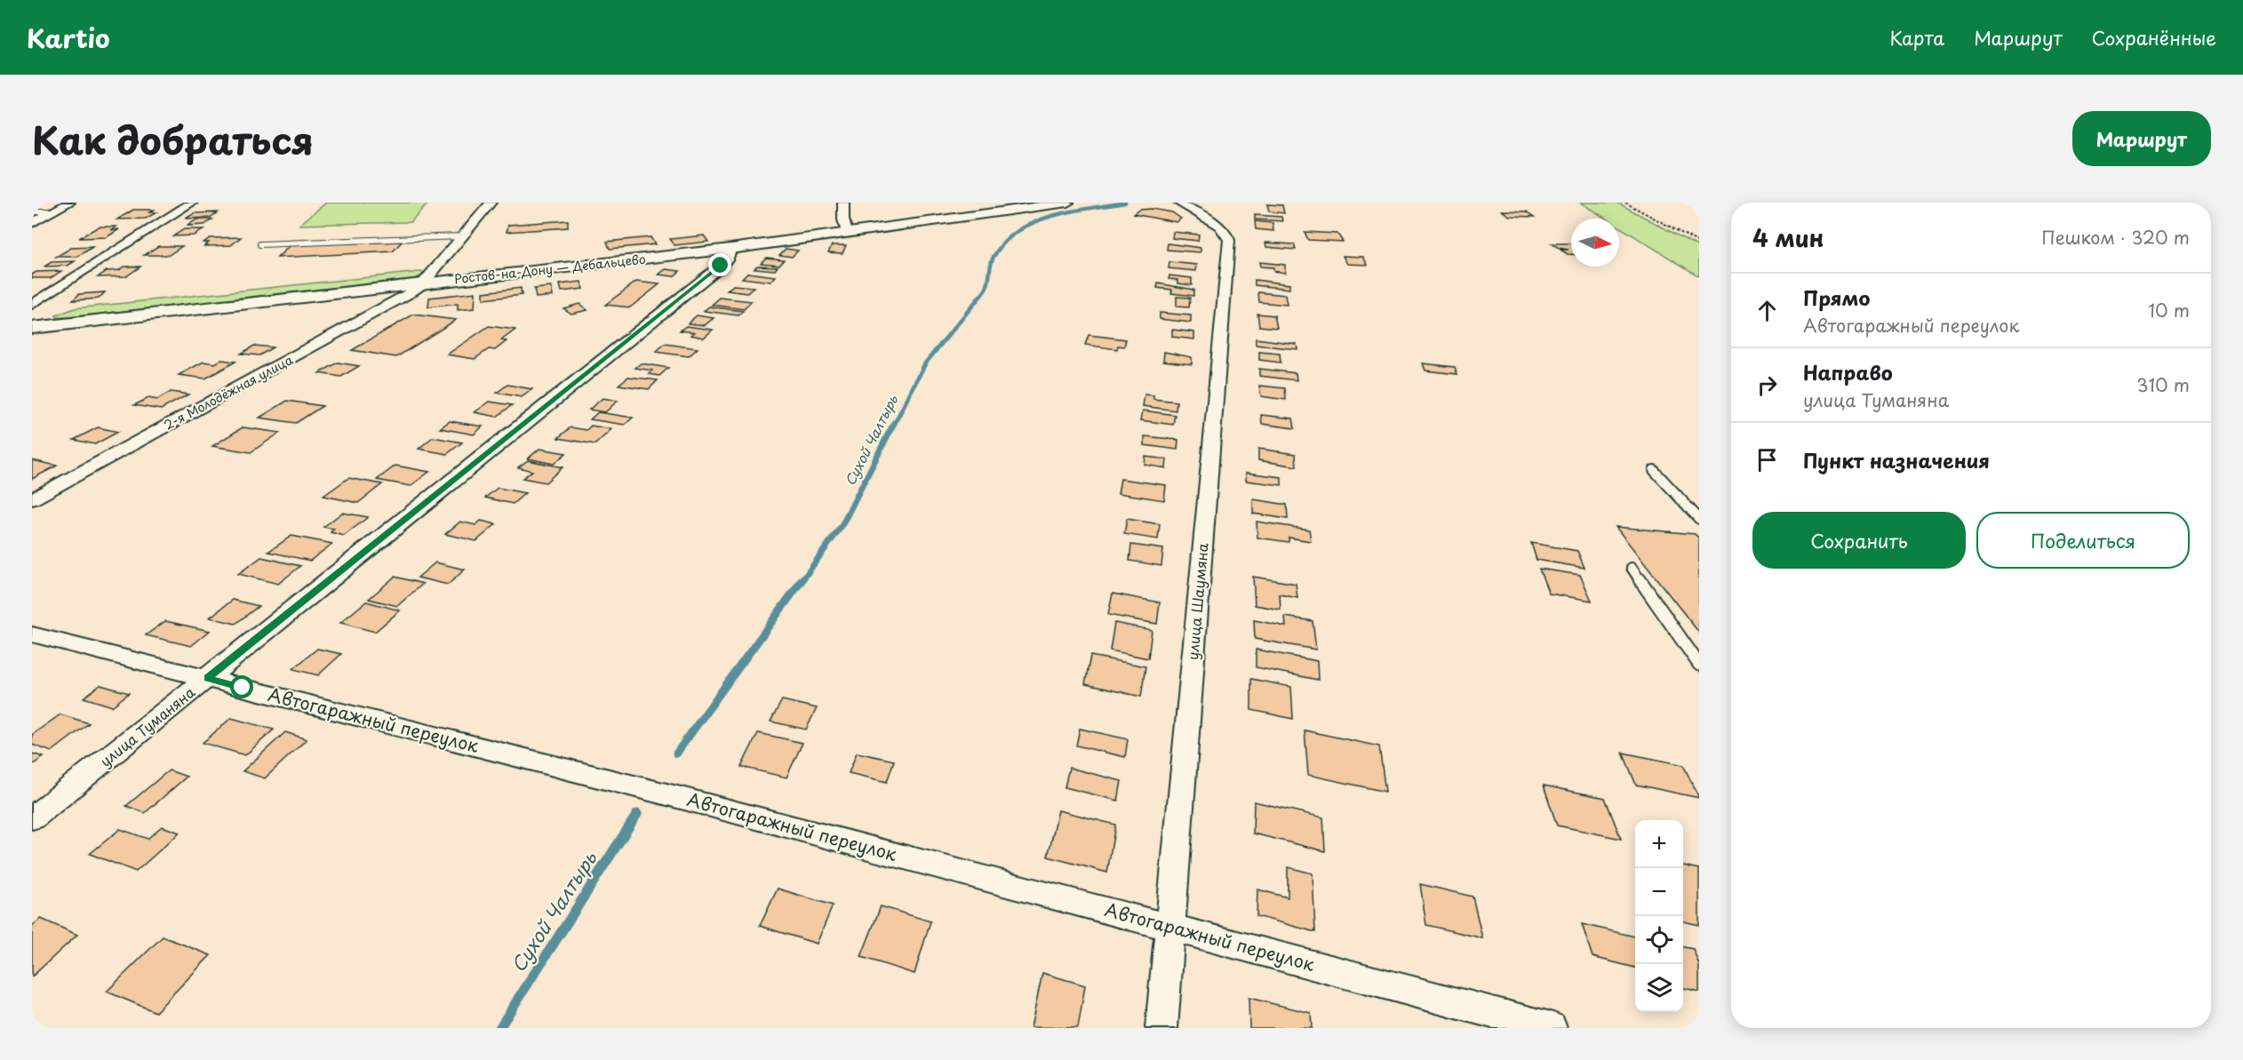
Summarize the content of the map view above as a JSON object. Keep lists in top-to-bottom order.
{
  "streets": {
    "street": [
      "Ростов-на-Дону — Дебальцево",
      "2-я Молодёжная улица",
      "улица Шаумяна",
      "Автогаражный переулок",
      "улица Туманяна"
    ]
  },
  "crossings": [
    ["Ростов-на-Дону — Дебальцево", "2-я Молодёжная улица"],
    ["Ростов-на-Дону — Дебальцево", "улица Туманяна"],
    ["улица Шаумяна", "Автогаражный переулок"],
    ["Автогаражный переулок", "улица Туманяна"]
  ],
  "water": ["Сухой Чалтырь"],
  "north": "right",
  "page": {
    "header": "Kartio",
    "nav": ["Карта", "Маршрут", "Сохранённые"],
    "title": "Как добраться",
    "buttons": [
      "Маршрут",
      ["Сохранить", "Поделиться"]
    ],
    "heading": ["4 мин", "Пешком · 320 m"],
    "list": [
      ["Прямо", "Автогаражный переулок", "10 m"],
      ["Направо", "улица Туманяна", "310 m"],
      "Пункт назначения"
    ],
    "map_buttons": ["+", "−"]
  }
}
